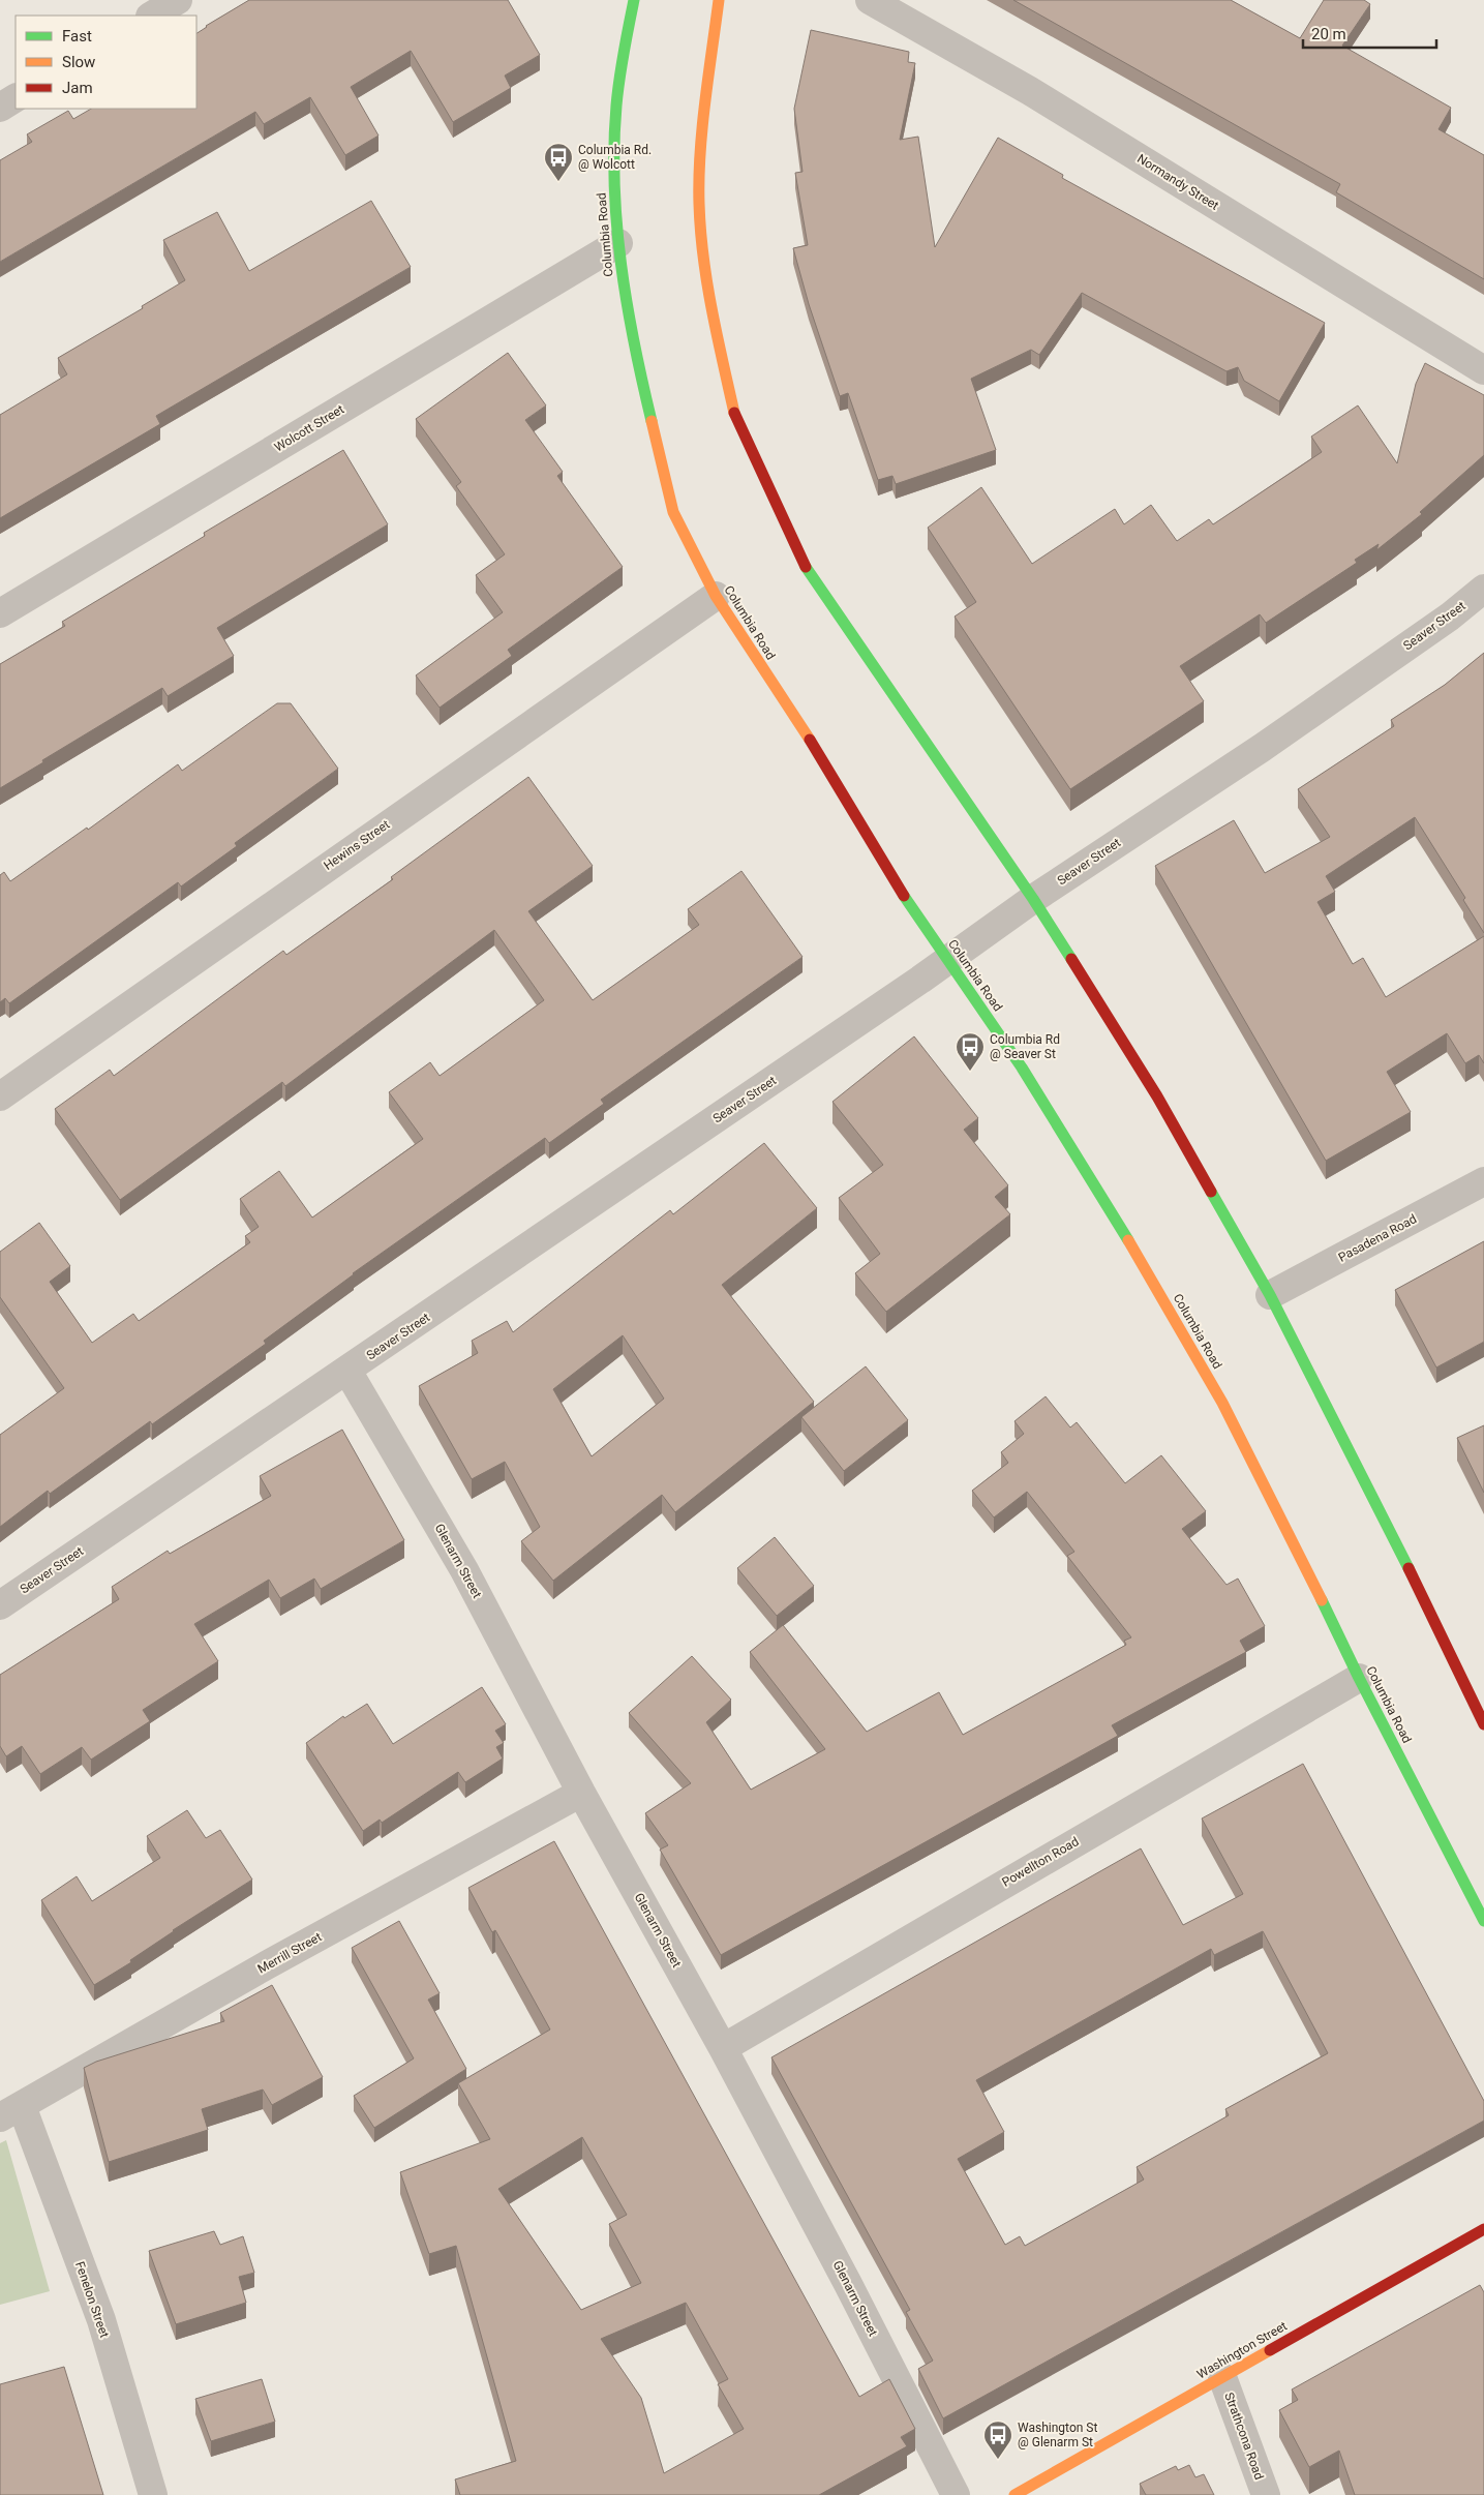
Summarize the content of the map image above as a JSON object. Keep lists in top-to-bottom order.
{
  "streets": {
    "main road": ["Columbia Road", "Washington Street"],
    "street": [
      "Normandy Street",
      "Wolcott Street",
      "Seaver Street",
      "Hewins Street",
      "Pasadena Road",
      "Glenarm Street",
      "Powellton Road",
      "Merrill Street",
      "Fenelon Street",
      "Strathcona Road"
    ]
  },
  "crossings": [
    ["Columbia Road", "Wolcott Street"],
    ["Columbia Road", "Seaver Street"],
    ["Columbia Road", "Hewins Street"],
    ["Columbia Road", "Powellton Road"],
    ["Seaver Street", "Glenarm Street"],
    ["Glenarm Street", "Powellton Road"],
    ["Glenarm Street", "Merrill Street"],
    ["Merrill Street", "Fenelon Street"],
    ["Washington Street", "Strathcona Road"]
  ],
  "places": {
    "bus stop": ["Columbia Rd. @ Wolcott", "Columbia Rd @ Seaver St", "Washington St @ Glenarm St"]
  },
  "legend": ["Fast", "Slow", "Jam"],
  "scale_bar": "20 m"
}
